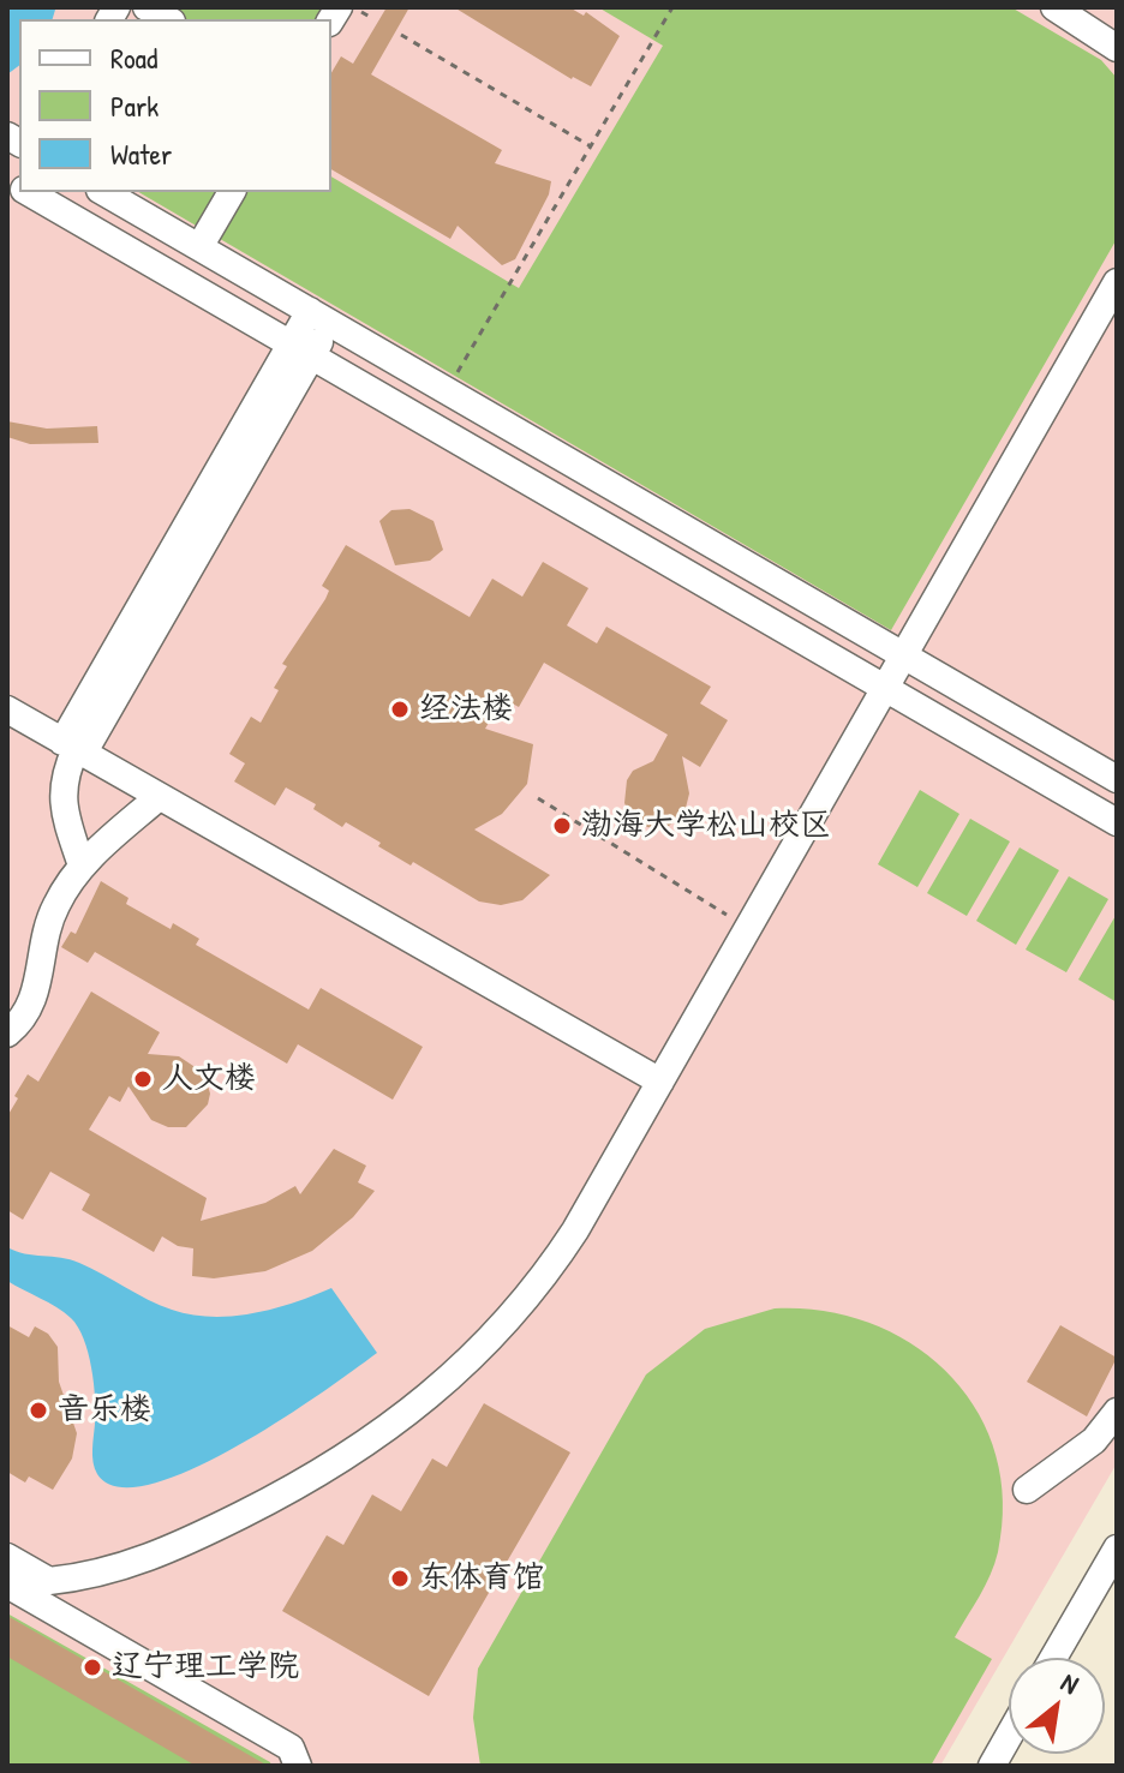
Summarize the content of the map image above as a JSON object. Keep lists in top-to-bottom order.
{
  "places": [
    "经法楼",
    "渤海大学松山校区",
    "人文楼",
    "音乐楼",
    "东体育馆",
    "辽宁理工学院"
  ],
  "legend": ["Road", "Park", "Water"],
  "north": "top right"
}
